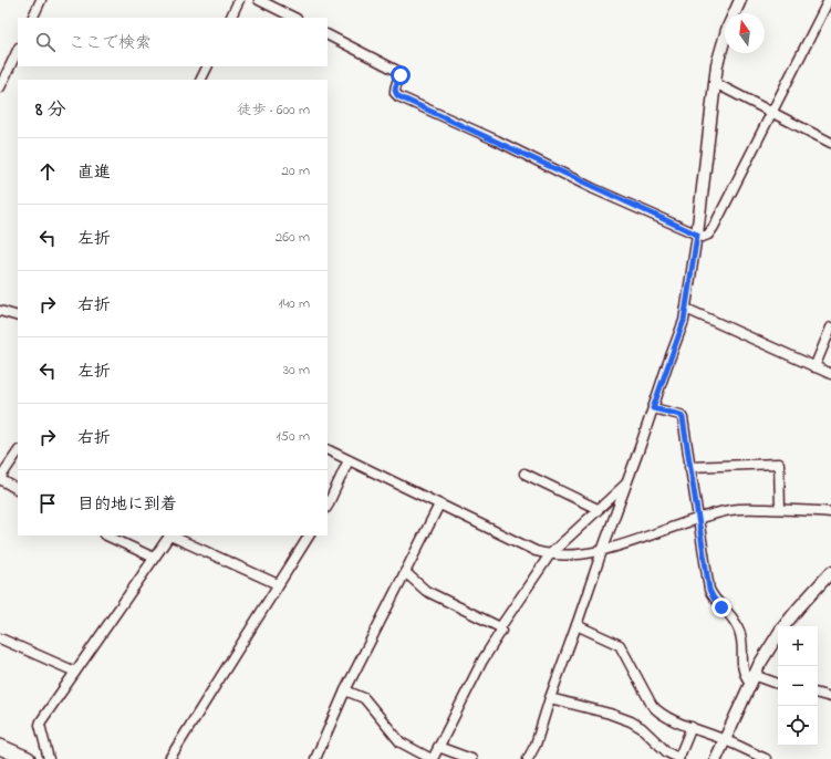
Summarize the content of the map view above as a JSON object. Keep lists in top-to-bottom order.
{
  "north": "top",
  "page": {
    "search": "ここで検索",
    "heading": ["8 分", "徒歩 · 600 m"],
    "list": [
      ["直進", "20 m"],
      ["左折", "260 m"],
      ["右折", "140 m"],
      ["左折", "30 m"],
      ["右折", "150 m"],
      "目的地に到着"
    ],
    "map_buttons": ["+", "−"]
  }
}
